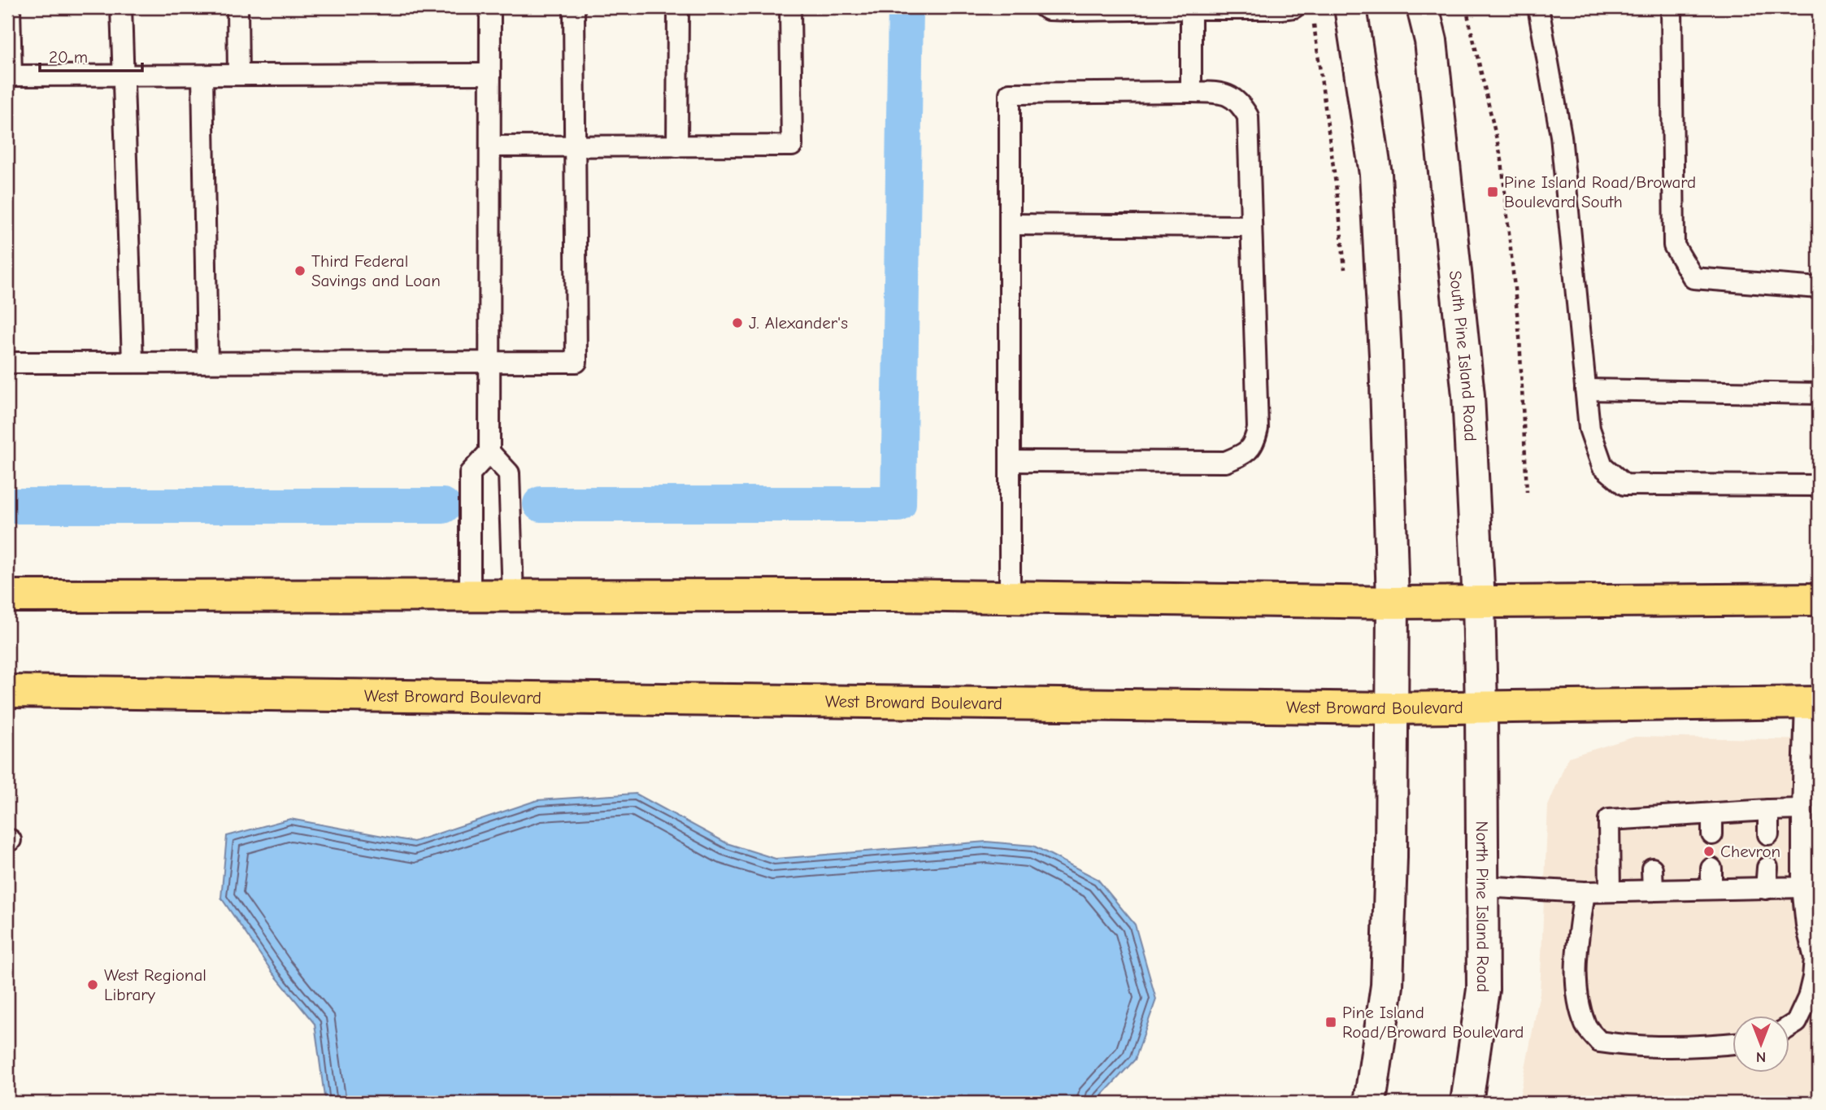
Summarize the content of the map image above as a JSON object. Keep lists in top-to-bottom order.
{
  "streets": {
    "main road": ["South Pine Island Road", "West Broward Boulevard", "North Pine Island Road"]
  },
  "crossings": [
    ["South Pine Island Road", "West Broward Boulevard"],
    ["South Pine Island Road", "North Pine Island Road"],
    ["West Broward Boulevard", "North Pine Island Road"]
  ],
  "places": {
    "transit": ["Pine Island Road/Broward Boulevard South", "Pine Island Road/Broward Boulevard"],
    "other": [
      "Third Federal Savings and Loan",
      "J. Alexander's",
      "Chevron",
      "West Regional Library"
    ]
  },
  "scale_bar": "20 m",
  "north": "bottom"
}
